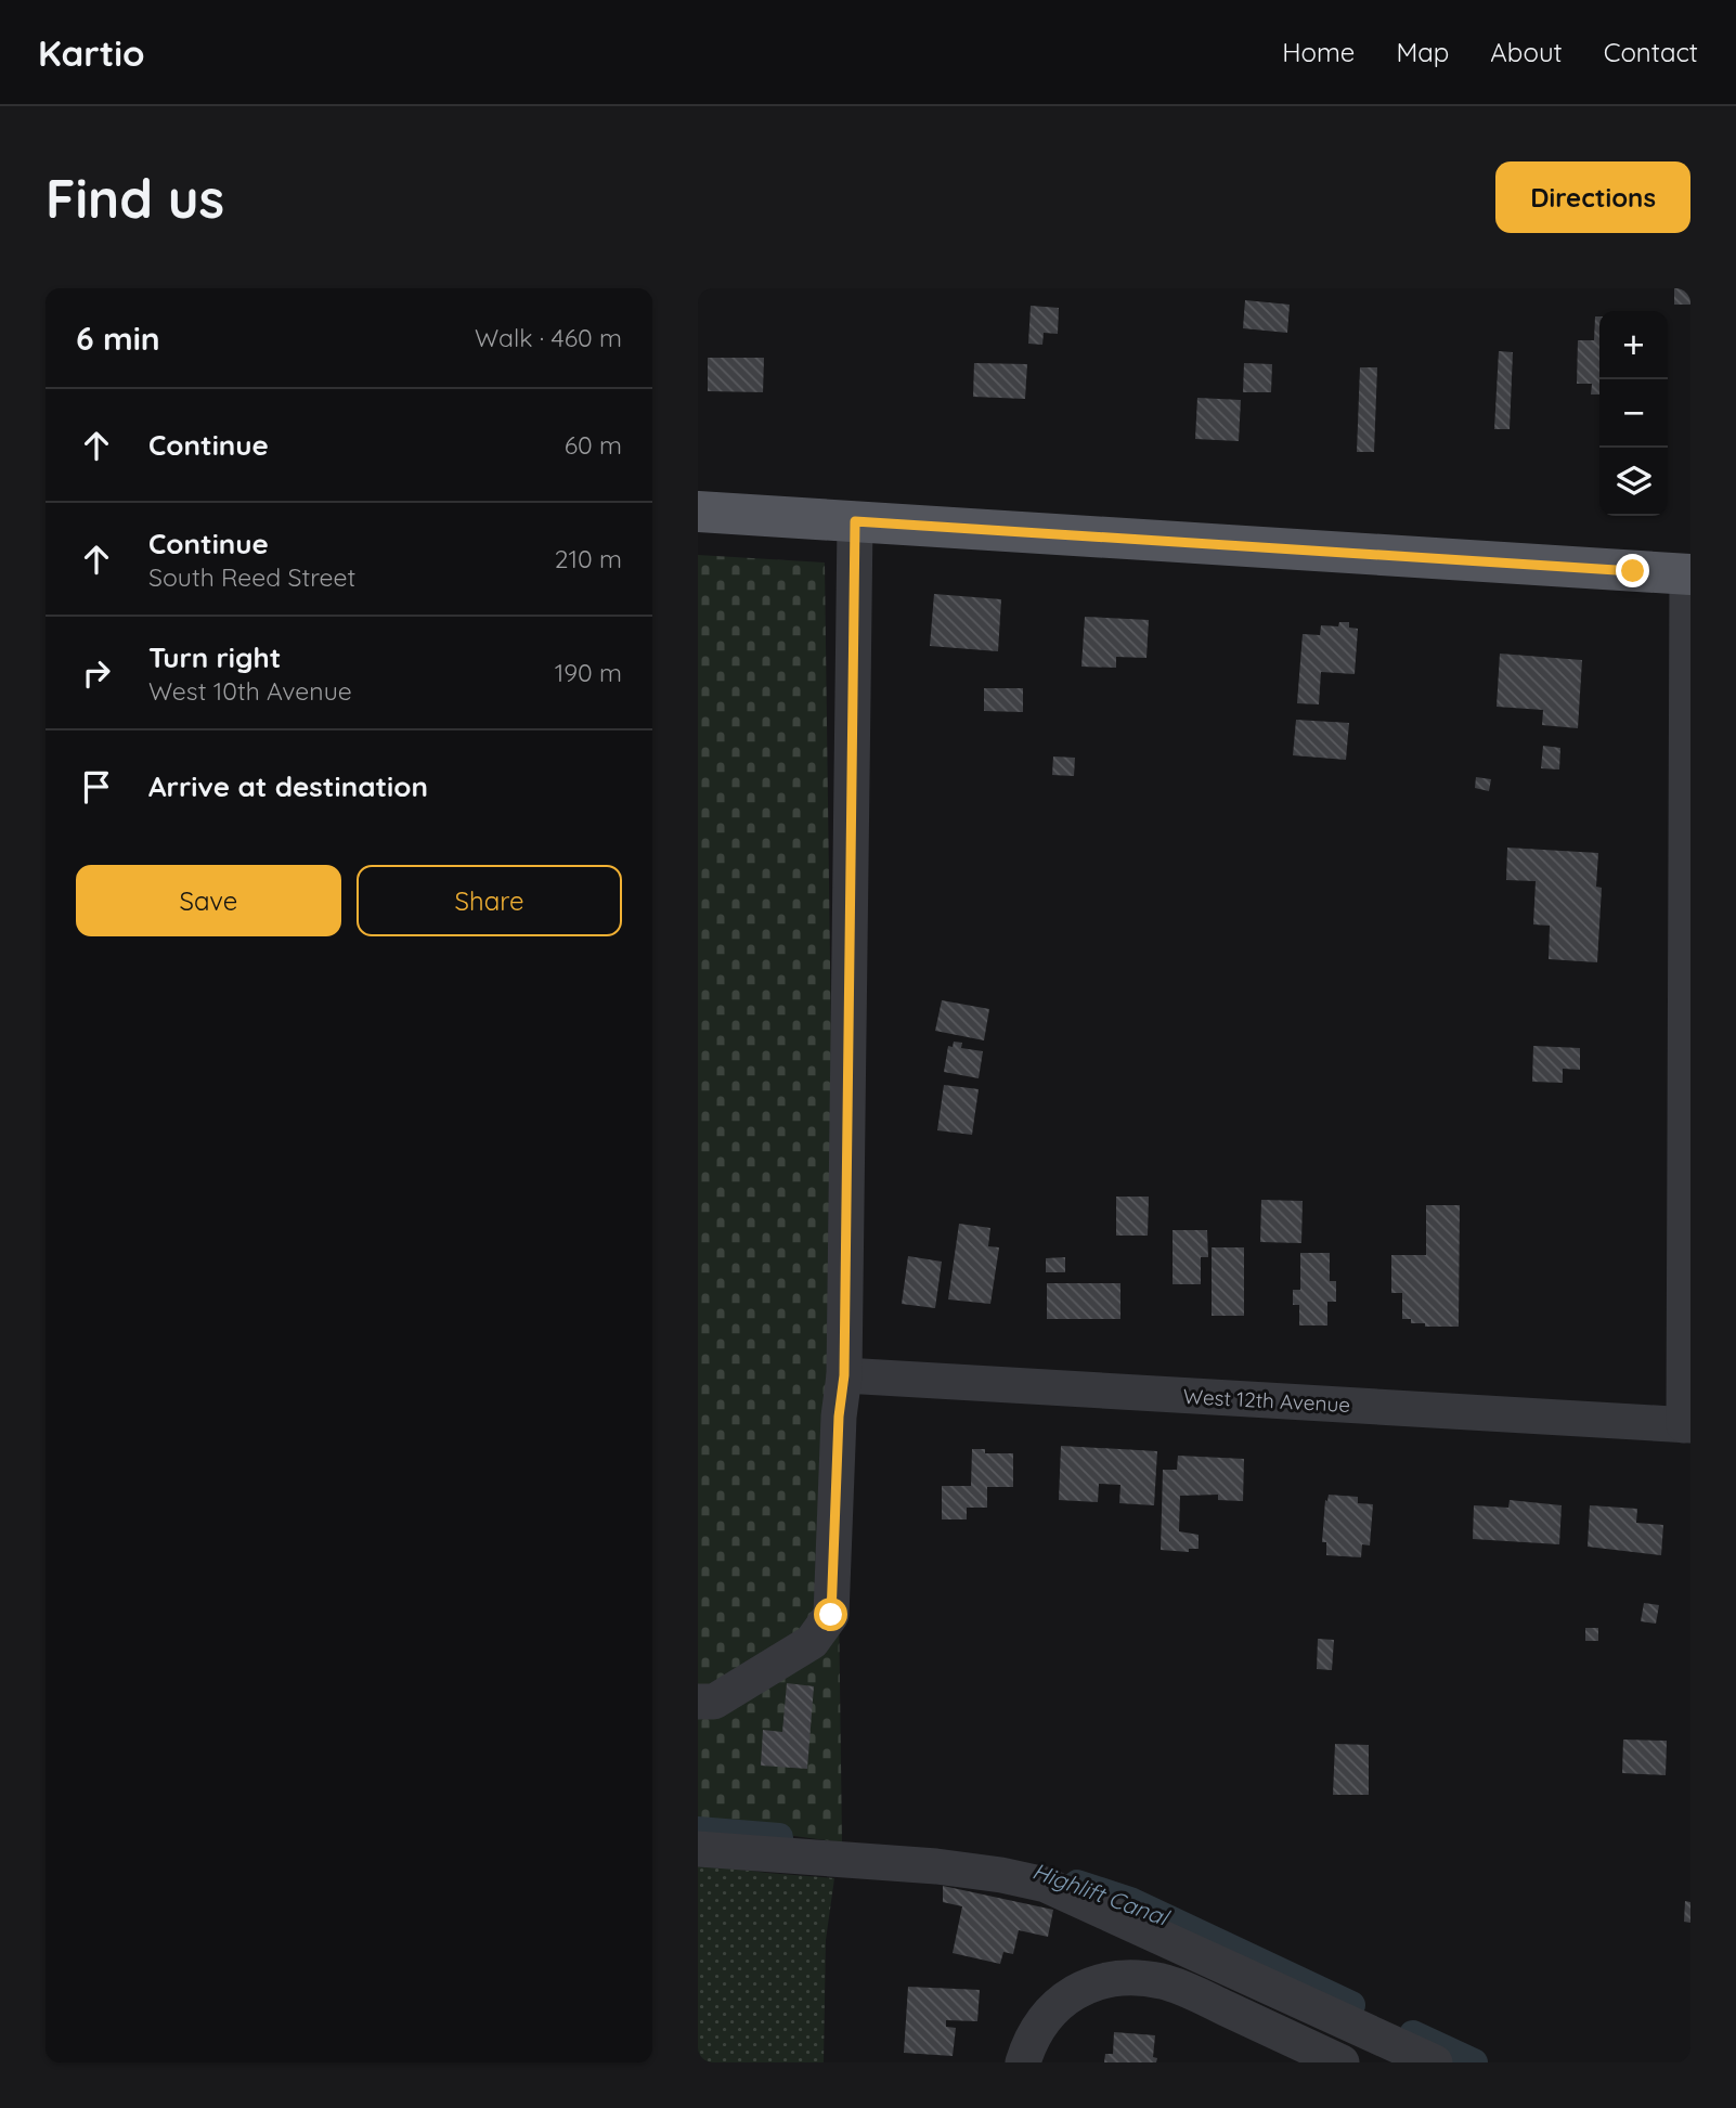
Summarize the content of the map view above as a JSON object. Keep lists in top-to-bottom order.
{
  "streets": {
    "street": ["West 12th Avenue"]
  },
  "water": ["Highlift Canal"],
  "page": {
    "header": "Kartio",
    "nav": [
      "Home",
      "Map",
      "About",
      "Contact"
    ],
    "buttons": [
      "Directions",
      ["Save", "Share"]
    ],
    "title": "Find us",
    "heading": ["6 min", "Walk · 460 m"],
    "map_buttons": ["+", "−"],
    "list": [
      ["Continue", "60 m"],
      ["Continue", "South Reed Street", "210 m"],
      ["Turn right", "West 10th Avenue", "190 m"],
      "Arrive at destination"
    ]
  }
}
